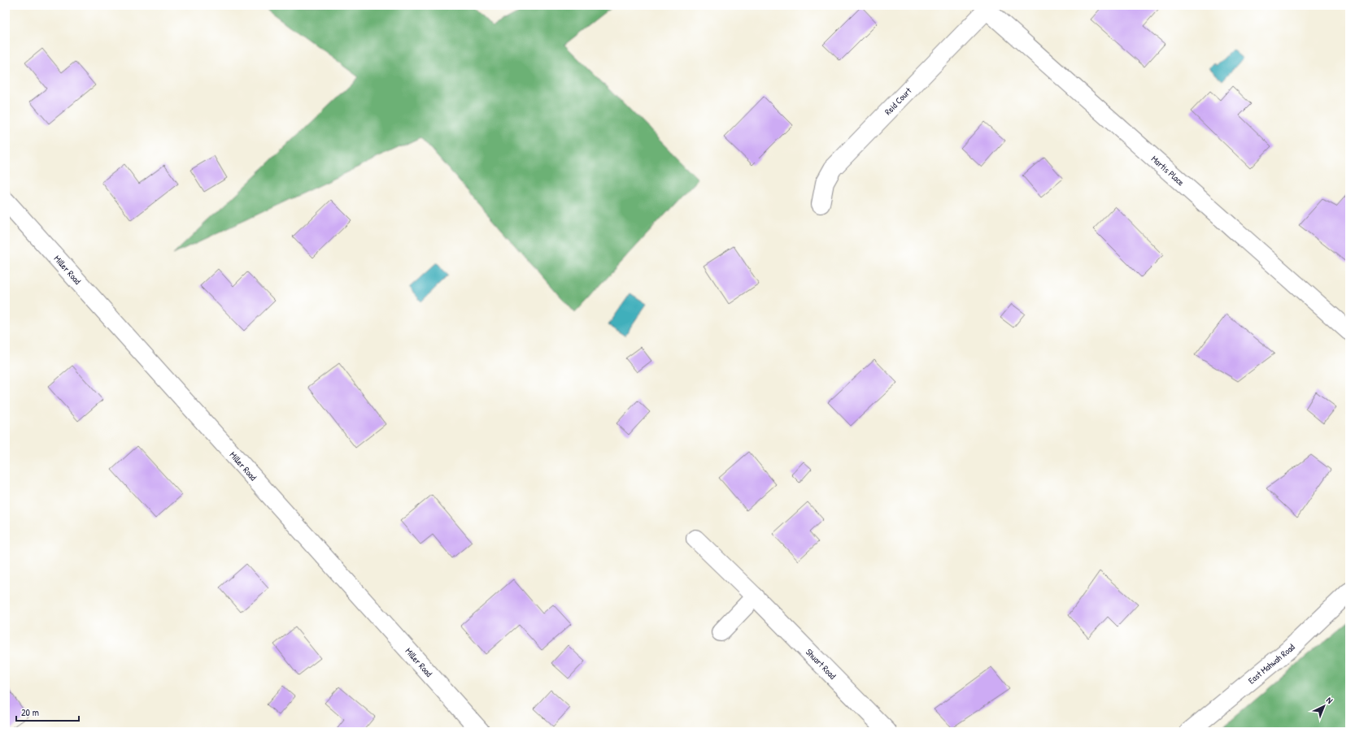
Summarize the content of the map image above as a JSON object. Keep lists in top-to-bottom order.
{
  "streets": {
    "street": [
      "Reid Court",
      "Martis Place",
      "Miller Road",
      "Shuart Road",
      "East Mahwah Road"
    ]
  },
  "crossings": [
    ["Reid Court", "Martis Place"]
  ],
  "scale_bar": "20 m",
  "north": "top right"
}
